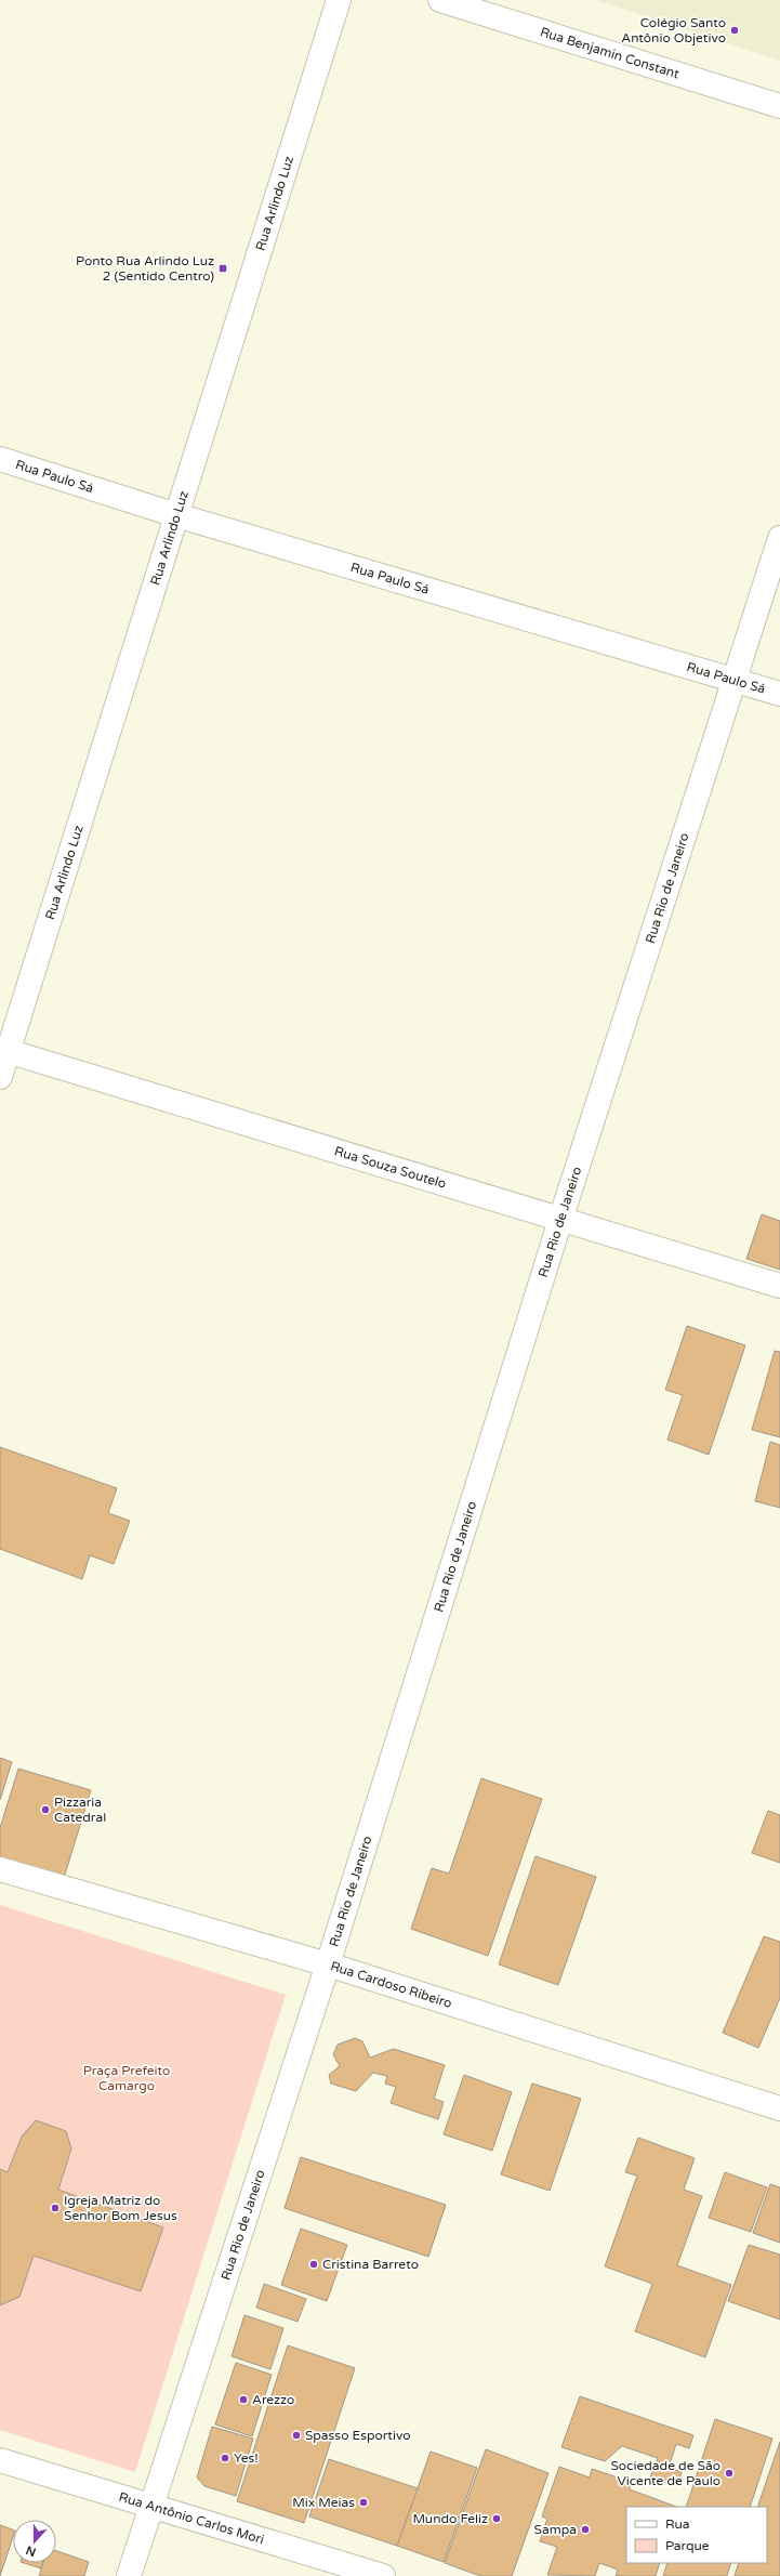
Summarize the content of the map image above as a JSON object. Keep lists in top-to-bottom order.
{
  "streets": {
    "street": [
      "Rua Benjamin Constant",
      "Rua Arlindo Luz",
      "Rua Paulo Sá",
      "Rua Rio de Janeiro",
      "Rua Souza Soutelo",
      "Rua Cardoso Ribeiro",
      "Rua Antônio Carlos Mori"
    ]
  },
  "crossings": [
    ["Rua Arlindo Luz", "Rua Paulo Sá"],
    ["Rua Arlindo Luz", "Rua Souza Soutelo"],
    ["Rua Paulo Sá", "Rua Rio de Janeiro"],
    ["Rua Rio de Janeiro", "Rua Souza Soutelo"],
    ["Rua Rio de Janeiro", "Rua Cardoso Ribeiro"],
    ["Rua Rio de Janeiro", "Rua Antônio Carlos Mori"]
  ],
  "parks": ["Praça Prefeito Camargo"],
  "places": {
    "other": [
      "Colégio Santo Antônio Objetivo",
      "Pizzaria Catedral",
      "Igreja Matriz do Senhor Bom Jesus",
      "Cristina Barreto",
      "Arezzo",
      "Spasso Esportivo",
      "Yes!",
      "Sociedade de São Vicente de Paulo",
      "Mix Meias",
      "Mundo Feliz",
      "Sampa"
    ],
    "transit": ["Ponto Rua Arlindo Luz 2 (Sentido Centro)"]
  },
  "legend": ["Rua", "Parque"],
  "north": "bottom"
}
